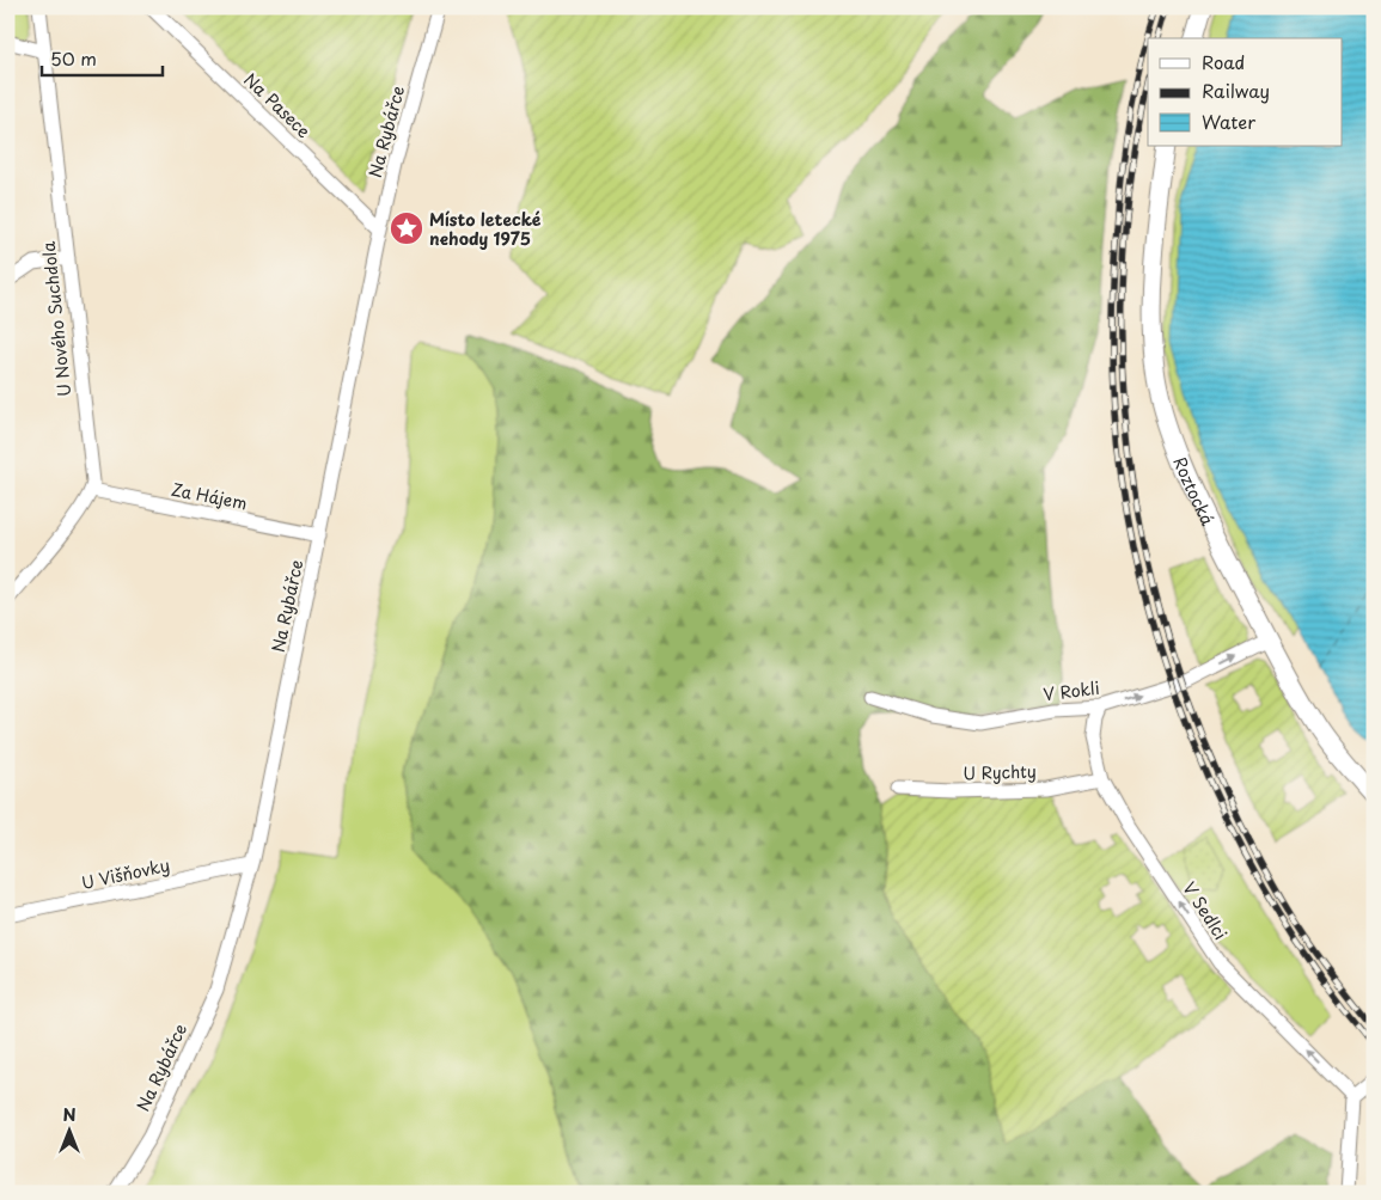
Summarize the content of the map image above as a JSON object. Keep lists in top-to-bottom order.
{
  "streets": {
    "main road": ["Roztocká"],
    "street": [
      "Na Pasece",
      "Na Rybářce",
      "U Nového Suchdola",
      "Za Hájem",
      "V Rokli",
      "U Rychty",
      "U Višňovky",
      "V Sedlci"
    ]
  },
  "crossings": [
    ["Na Pasece", "Na Rybářce"],
    ["Na Rybářce", "Za Hájem"],
    ["Na Rybářce", "U Višňovky"],
    ["U Nového Suchdola", "Za Hájem"],
    ["Roztocká", "V Rokli"],
    ["V Rokli", "V Sedlci"],
    ["U Rychty", "V Sedlci"]
  ],
  "one_way": ["V Rokli", "V Sedlci"],
  "places": {
    "place": ["Místo letecké nehody 1975"]
  },
  "legend": ["Road", "Railway", "Water"],
  "scale_bar": "50 m",
  "north": "top"
}
